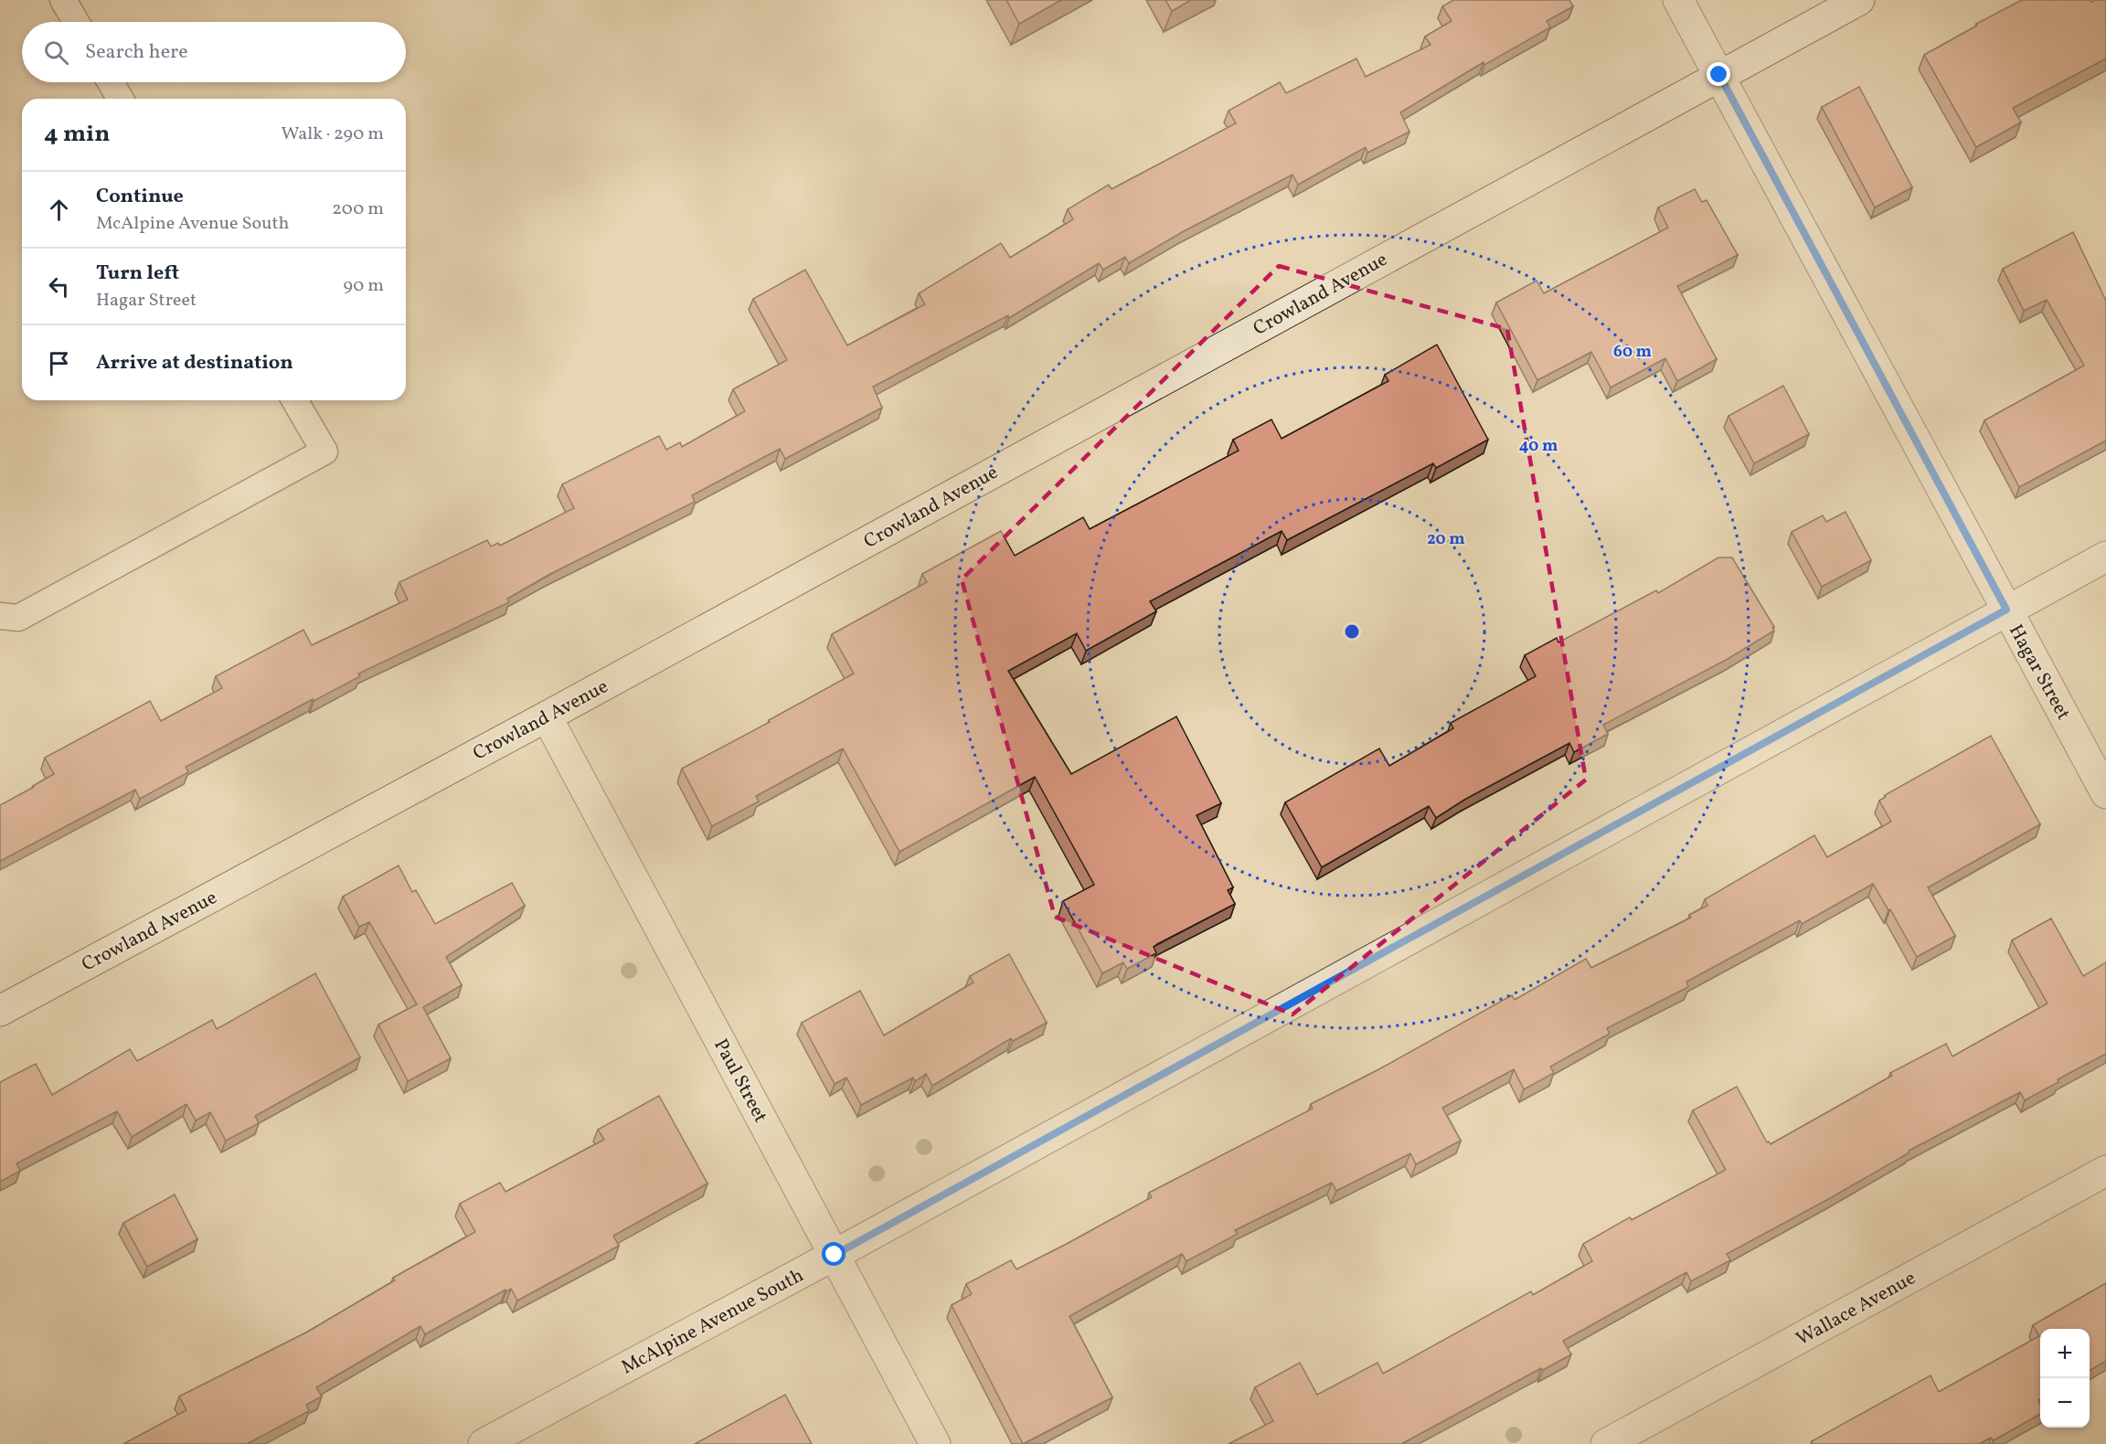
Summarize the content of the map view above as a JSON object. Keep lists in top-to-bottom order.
{
  "streets": {
    "street": [
      "Crowland Avenue",
      "Hagar Street",
      "Paul Street",
      "Wallace Avenue",
      "McAlpine Avenue South"
    ]
  },
  "crossings": [
    ["Crowland Avenue", "Hagar Street"],
    ["Crowland Avenue", "Paul Street"],
    ["Hagar Street", "McAlpine Avenue South"],
    ["Paul Street", "McAlpine Avenue South"]
  ],
  "page": {
    "search": "Search here",
    "heading": ["4 min", "Walk · 290 m"],
    "list": [
      ["Continue", "McAlpine Avenue South", "200 m"],
      ["Turn left", "Hagar Street", "90 m"],
      "Arrive at destination"
    ],
    "map_buttons": ["+", "−"]
  },
  "rings": ["60 m", "40 m", "20 m"]
}
